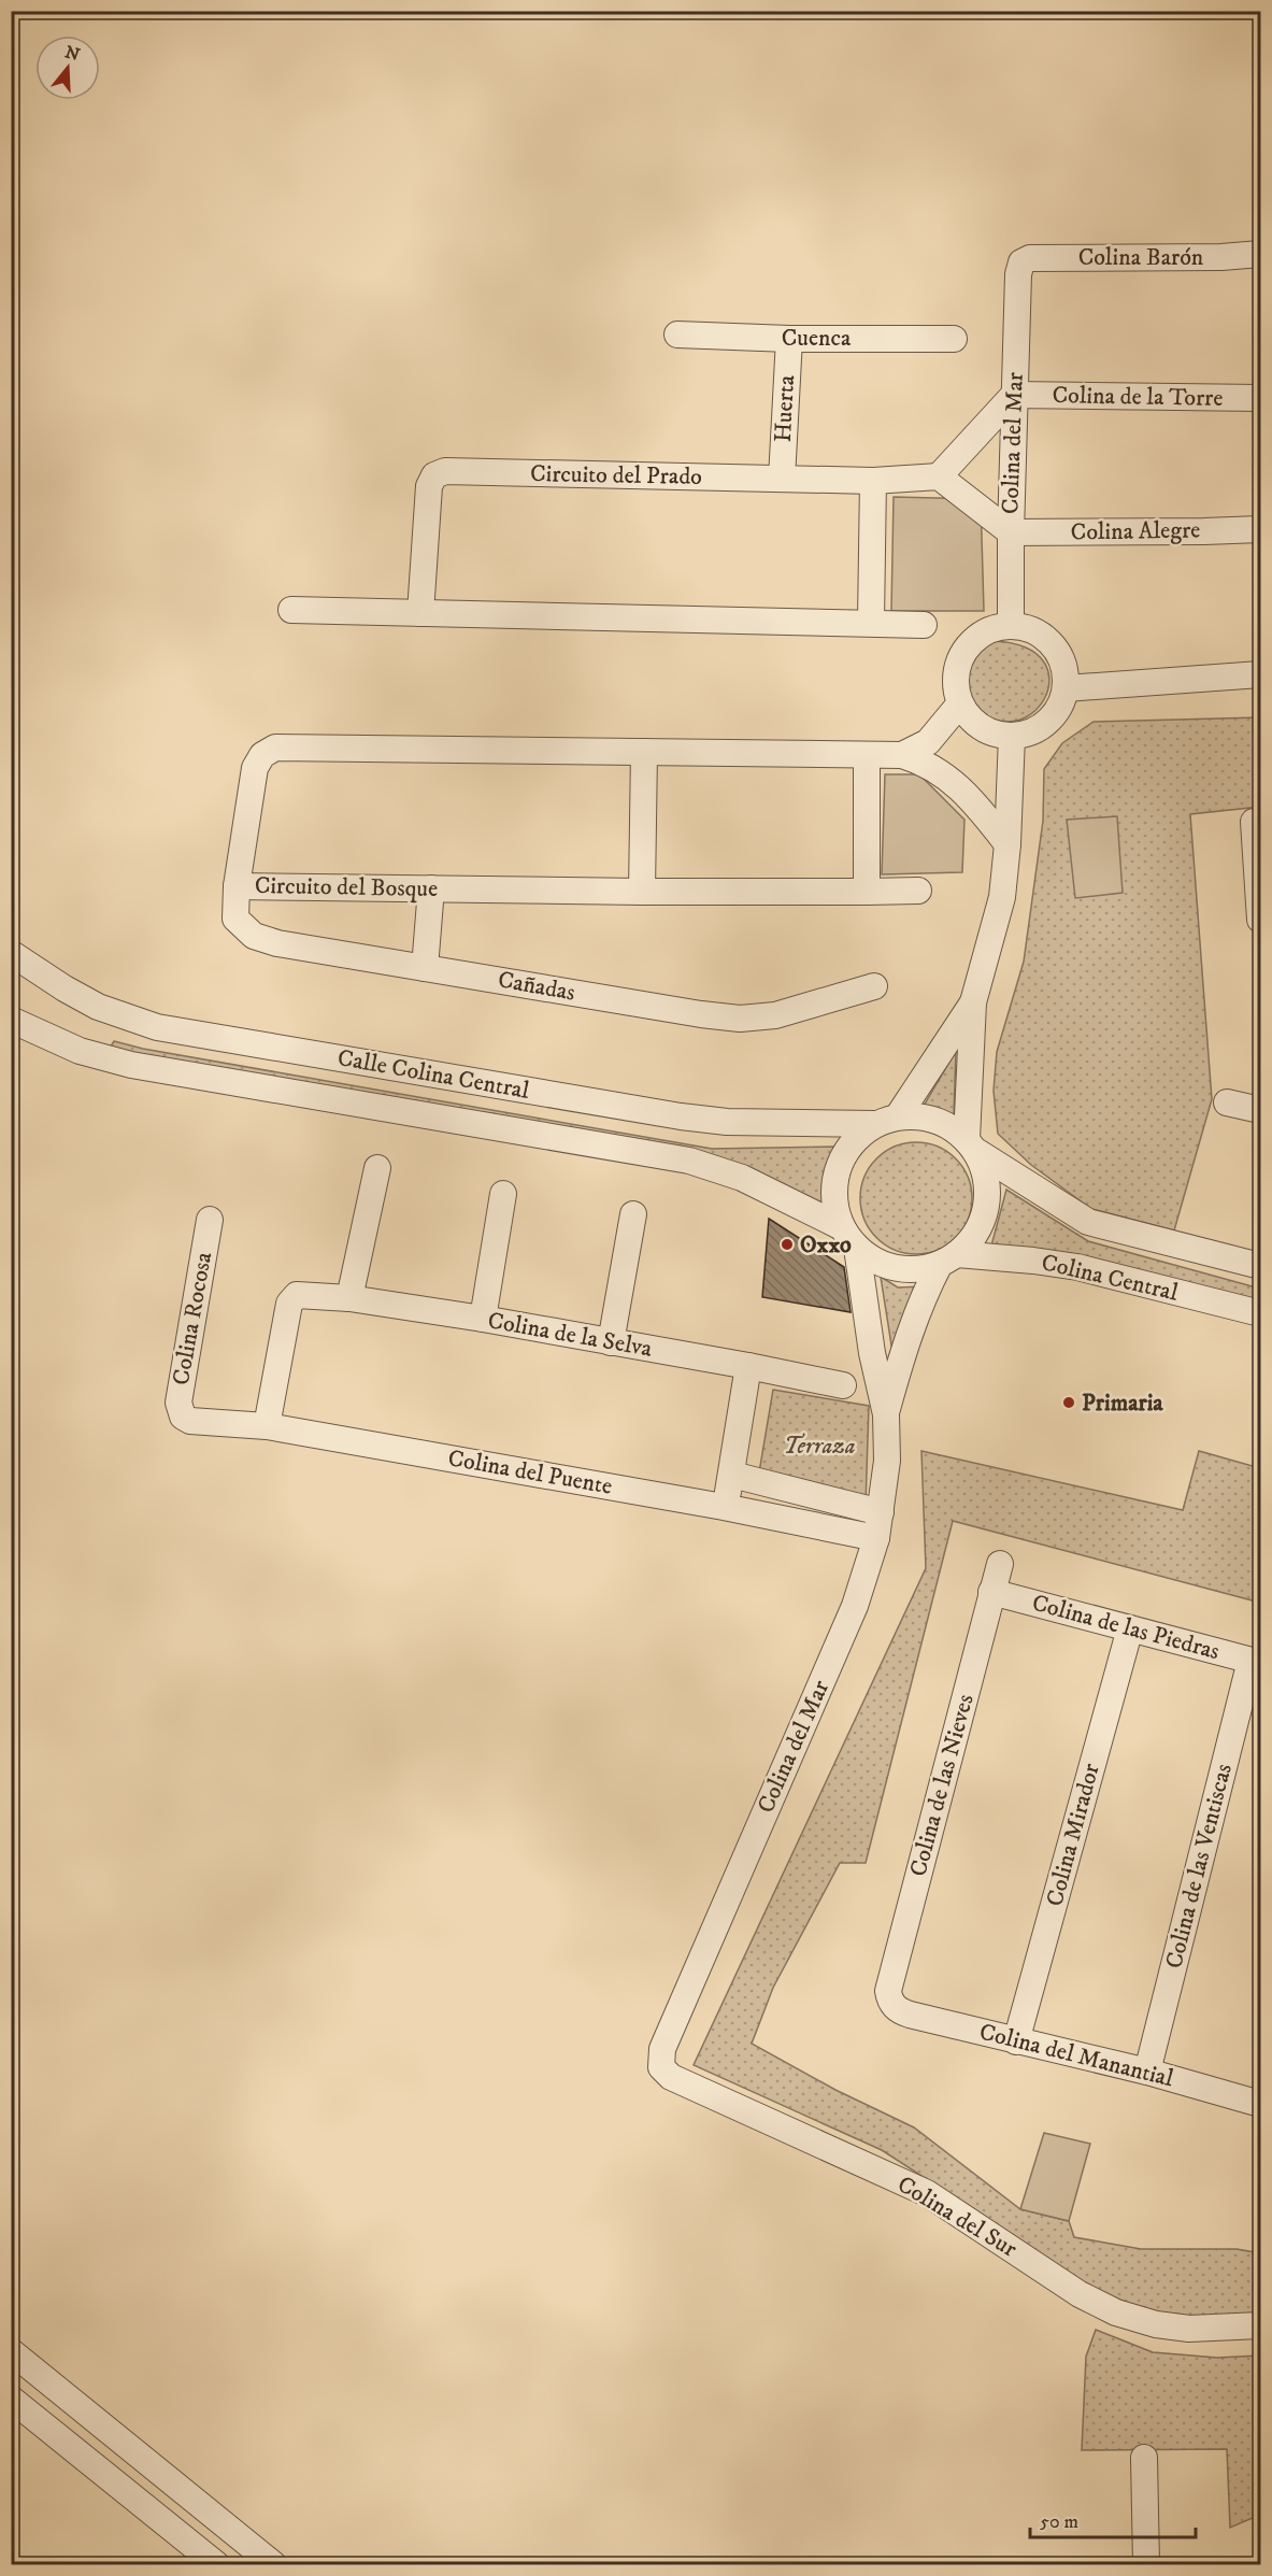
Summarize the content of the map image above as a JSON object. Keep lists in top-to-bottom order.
{
  "streets": {
    "street": [
      "Colina Barón",
      "Cuenca",
      "Colina de la Torre",
      "Huerta",
      "Colina del Mar",
      "Circuito del Prado",
      "Colina Alegre",
      "Circuito del Bosque",
      "Cañadas",
      "Calle Colina Central",
      "Colina Central",
      "Colina Rocosa",
      "Colina de la Selva",
      "Colina del Puente",
      "Colina de las Piedras",
      "Colina de las Nieves",
      "Colina Mirador",
      "Colina de las Ventiscas",
      "Colina del Manantial",
      "Colina del Sur"
    ]
  },
  "crossings": [
    ["Colina Barón", "Colina del Mar"],
    ["Cuenca", "Huerta"],
    ["Colina de la Torre", "Colina del Mar"],
    ["Huerta", "Circuito del Prado"],
    ["Colina del Mar", "Colina Alegre"],
    ["Colina del Mar", "Circuito del Bosque"],
    ["Colina del Mar", "Calle Colina Central"],
    ["Colina del Mar", "Colina Central"],
    ["Colina del Mar", "Colina del Puente"],
    ["Colina del Mar", "Colina del Sur"],
    ["Circuito del Bosque", "Cañadas"],
    ["Calle Colina Central", "Colina Central"],
    ["Colina Rocosa", "Colina del Puente"],
    ["Colina de la Selva", "Colina del Puente"],
    ["Colina de las Piedras", "Colina de las Nieves"],
    ["Colina de las Piedras", "Colina Mirador"],
    ["Colina de las Piedras", "Colina de las Ventiscas"],
    ["Colina de las Nieves", "Colina del Manantial"],
    ["Colina Mirador", "Colina del Manantial"],
    ["Colina de las Ventiscas", "Colina del Manantial"]
  ],
  "parks": ["Terraza"],
  "places": ["Oxxo", "Primaria"],
  "scale_bar": "50 m",
  "north": "top"
}
